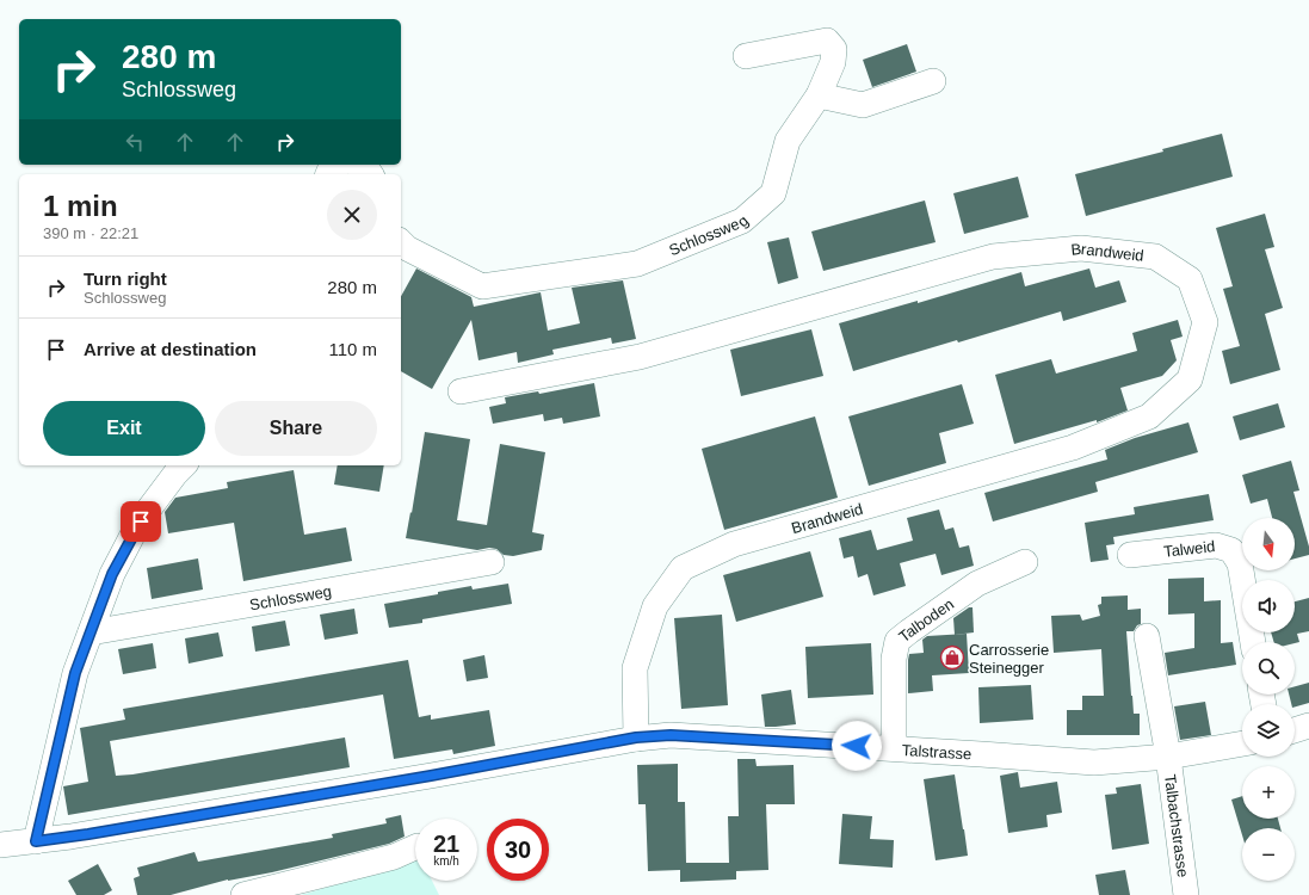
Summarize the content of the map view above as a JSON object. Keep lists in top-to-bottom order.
{
  "streets": {
    "street": [
      "Schlossweg",
      "Brandweid",
      "Talweid",
      "Talboden",
      "Talstrasse",
      "Talbachstrasse"
    ]
  },
  "crossings": [
    ["Brandweid", "Talstrasse"],
    ["Talboden", "Talstrasse"],
    ["Talstrasse", "Talbachstrasse"]
  ],
  "places": {
    "shop": ["Carrosserie Steinegger"]
  },
  "north": "bottom",
  "page": {
    "turn": ["280 m", "Schlossweg"],
    "heading": ["1 min", "390 m · 22:21"],
    "list": [
      {
        "name": "Turn right",
        "note": "Schlossweg",
        "value": "280 m"
      },
      {
        "name": "Arrive at destination",
        "value": "110 m"
      }
    ],
    "buttons": ["Exit", "Share"],
    "map_buttons": ["+", "−"],
    "speed": "21 km/h",
    "limit": "30"
  }
}
